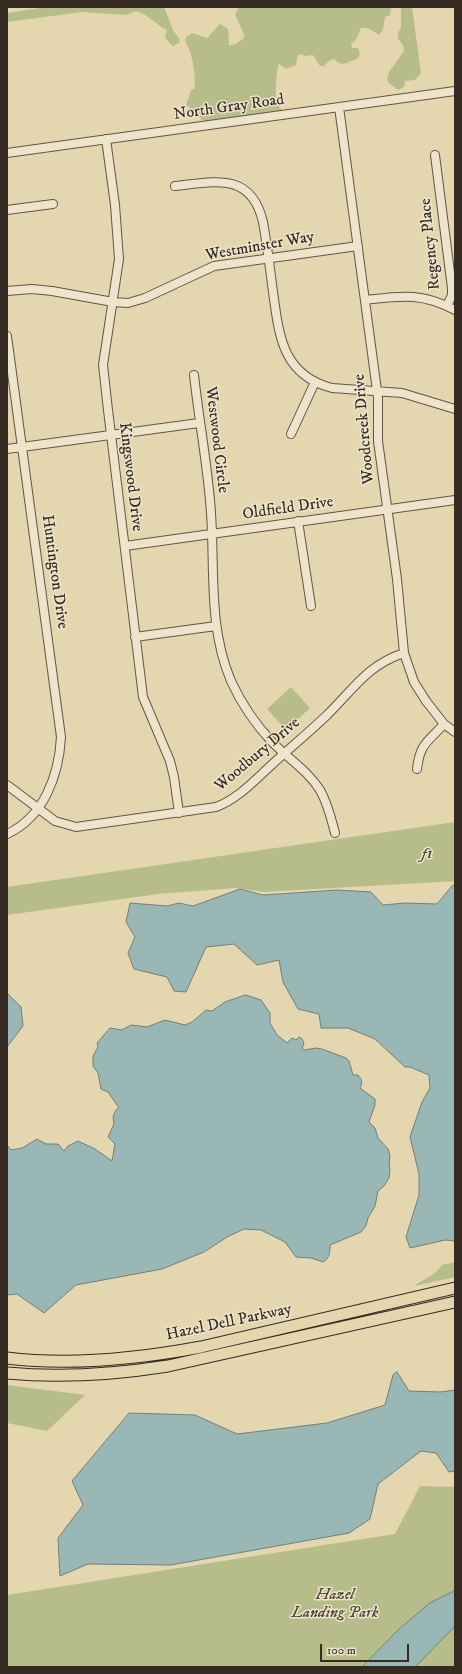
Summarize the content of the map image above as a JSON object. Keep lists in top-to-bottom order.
{
  "streets": {
    "main road": ["Hazel Dell Parkway"],
    "street": [
      "North Gray Road",
      "Regency Place",
      "Westminster Way",
      "Woodcreek Drive",
      "Westwood Circle",
      "Kingswood Drive",
      "Oldfield Drive",
      "Huntington Drive",
      "Woodbury Drive"
    ]
  },
  "crossings": [
    ["North Gray Road", "Woodcreek Drive"],
    ["North Gray Road", "Kingswood Drive"],
    ["Westminster Way", "Woodcreek Drive"],
    ["Westminster Way", "Kingswood Drive"],
    ["Woodcreek Drive", "Oldfield Drive"],
    ["Woodcreek Drive", "Woodbury Drive"],
    ["Westwood Circle", "Oldfield Drive"],
    ["Westwood Circle", "Woodbury Drive"],
    ["Kingswood Drive", "Oldfield Drive"],
    ["Kingswood Drive", "Woodbury Drive"],
    ["Huntington Drive", "Woodbury Drive"]
  ],
  "parks": ["f1", "Hazel Landing Park"],
  "scale_bar": "100 m"
}
